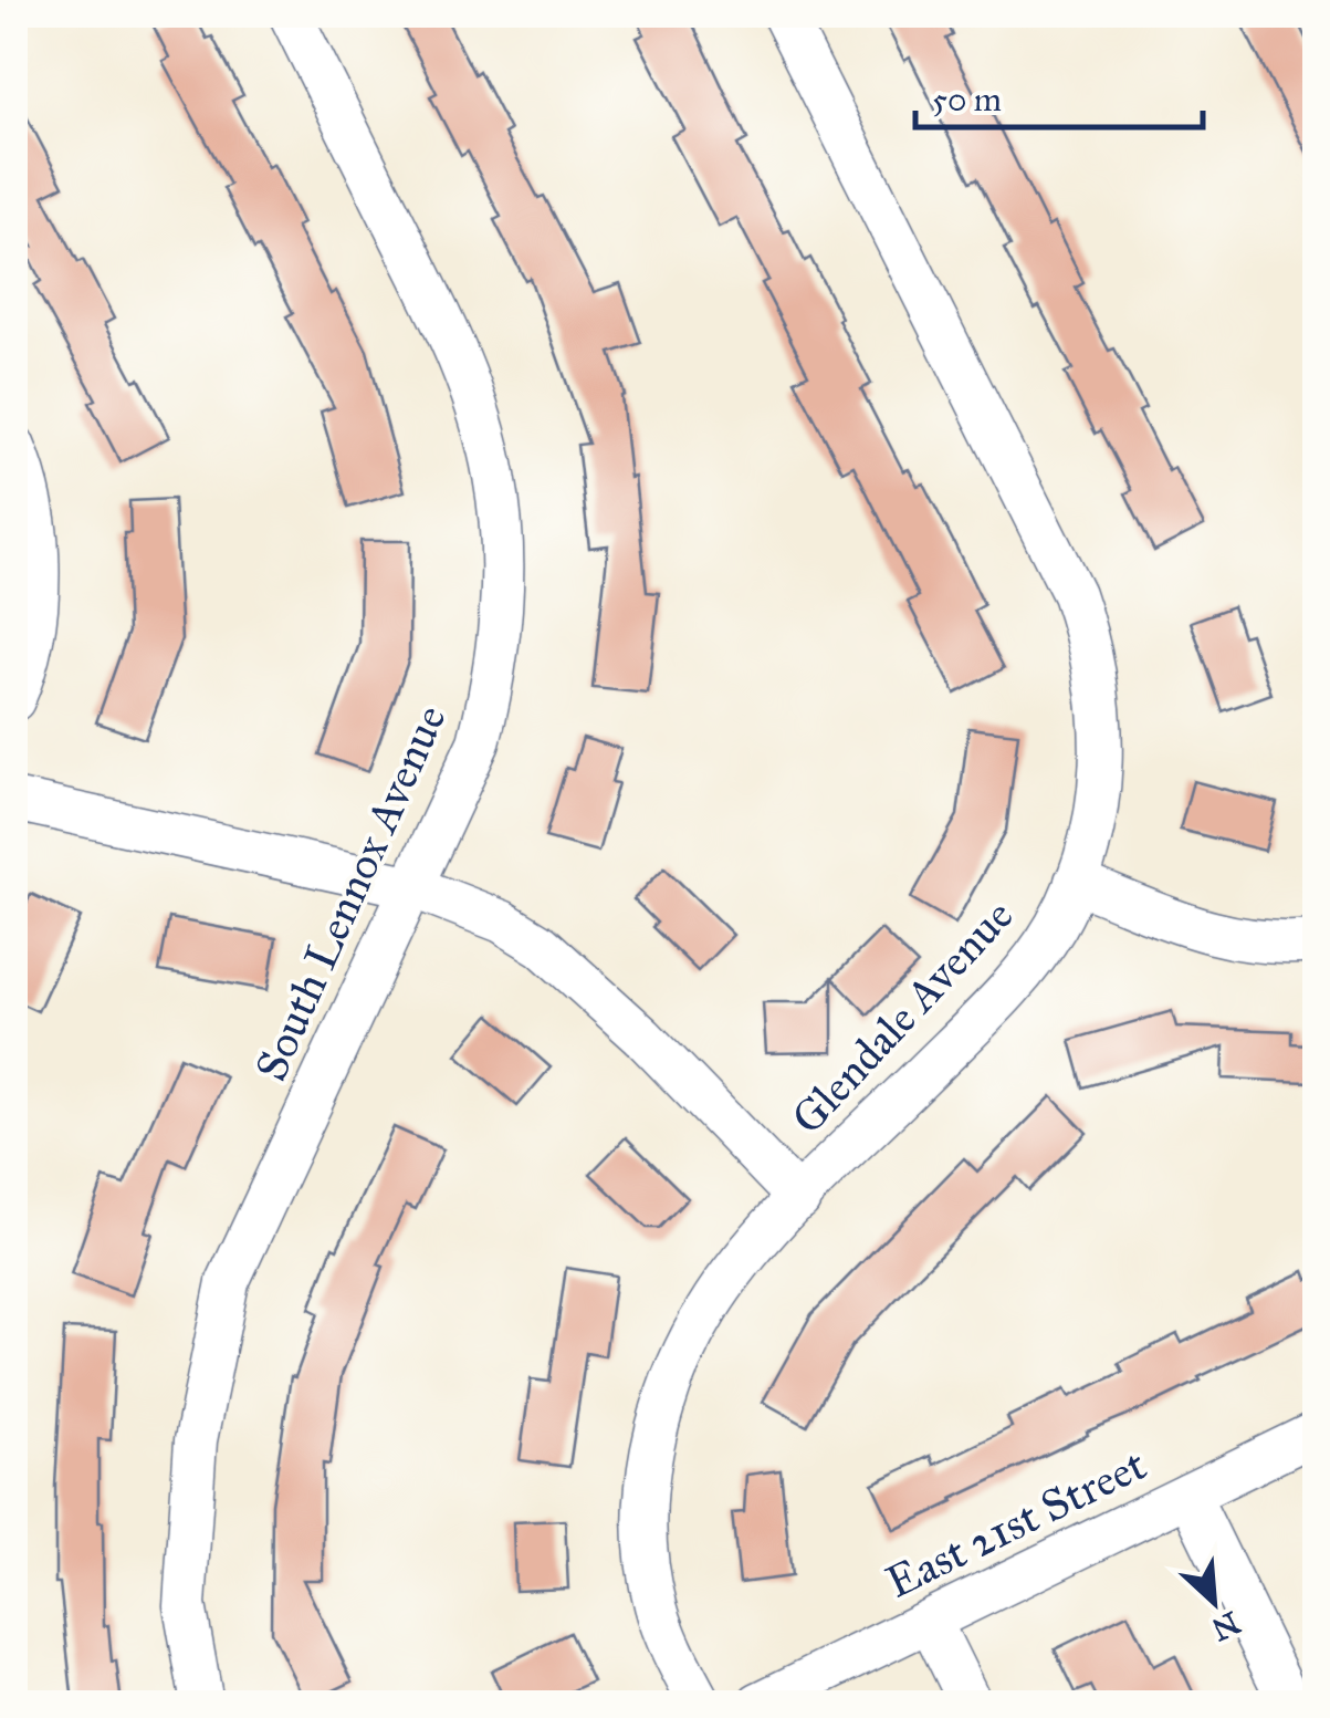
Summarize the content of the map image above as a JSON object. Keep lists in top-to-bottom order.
{
  "streets": {
    "street": ["South Lennox Avenue", "Glendale Avenue", "East 21st Street"]
  },
  "scale_bar": "50 m",
  "north": "bottom right"
}
